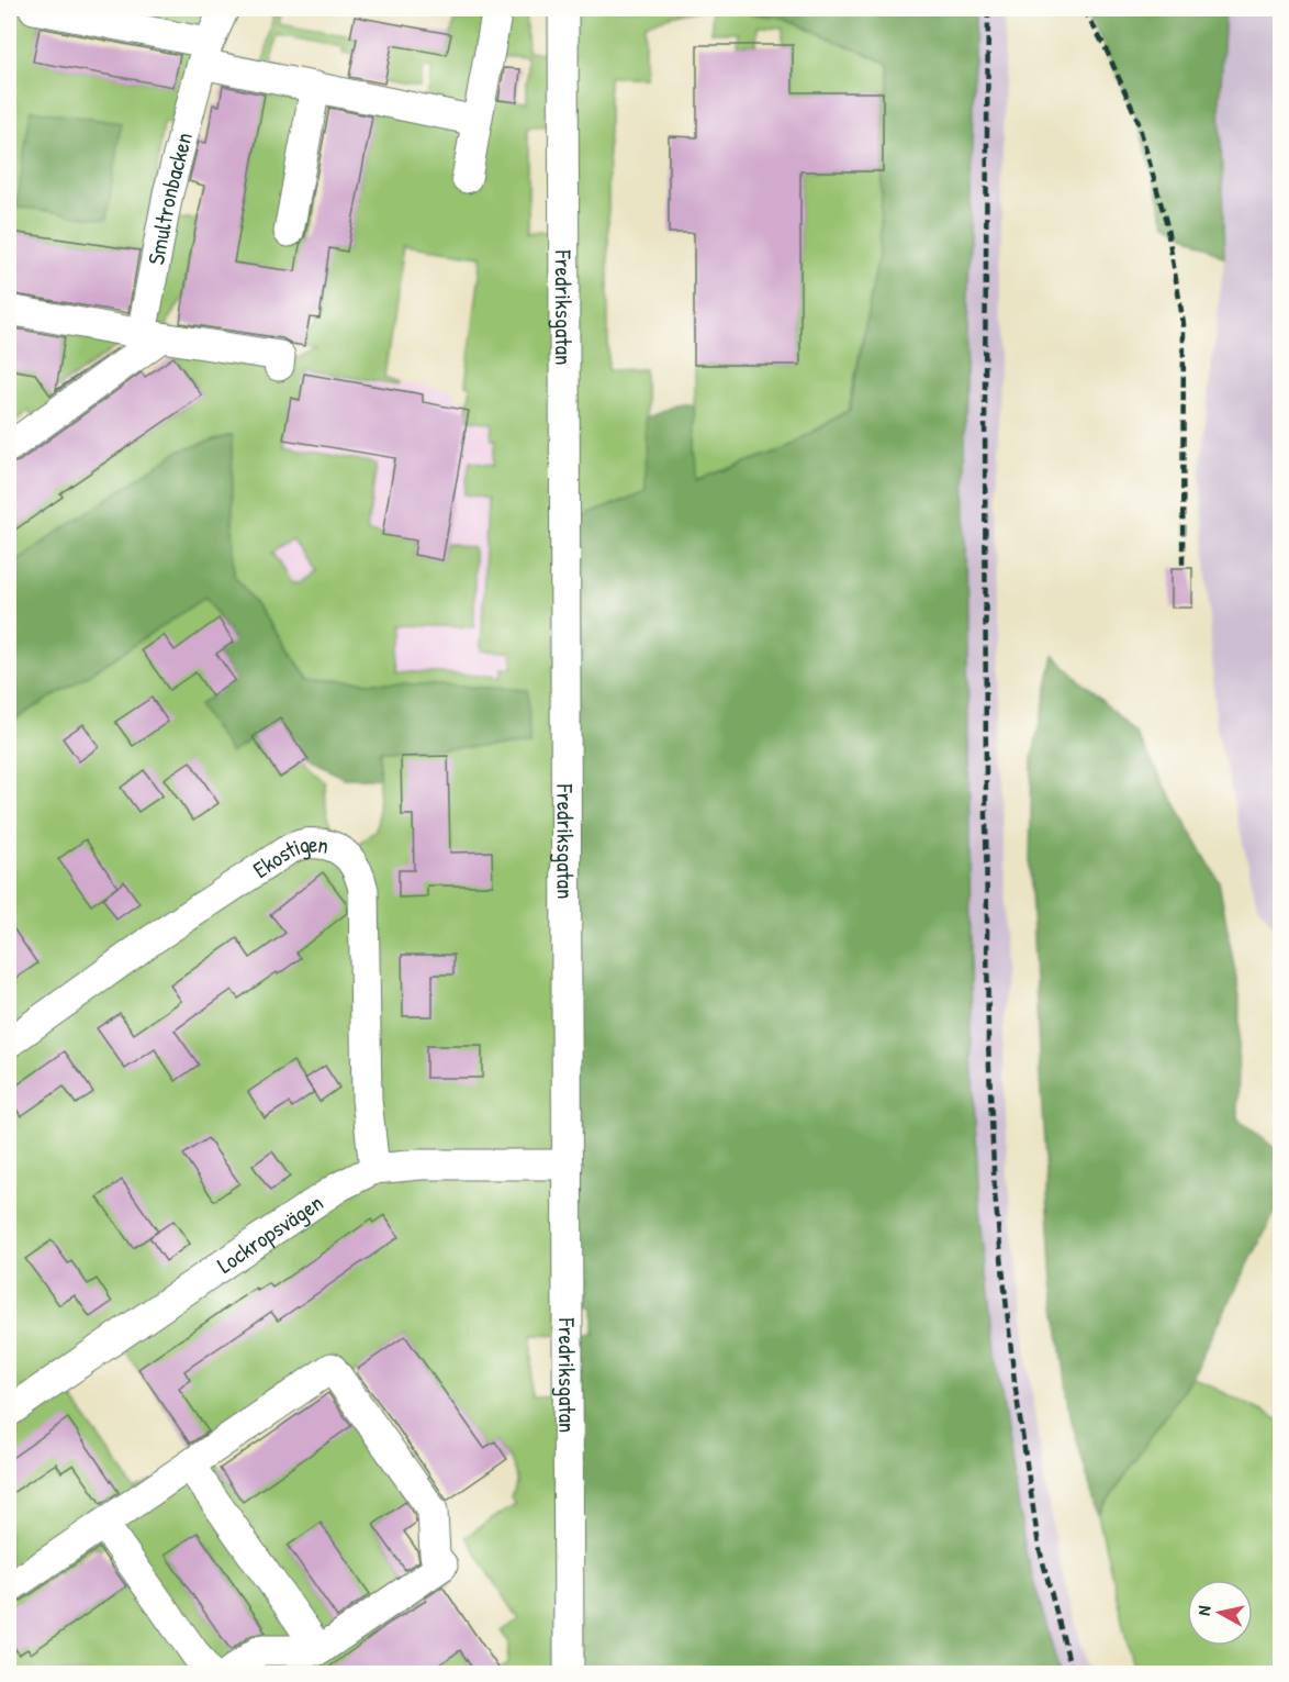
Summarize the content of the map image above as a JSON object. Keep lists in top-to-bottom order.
{
  "streets": {
    "street": [
      "Smultronbacken",
      "Fredriksgatan",
      "Ekostigen",
      "Lockropsvägen"
    ]
  },
  "crossings": [
    ["Fredriksgatan", "Lockropsvägen"],
    ["Ekostigen", "Lockropsvägen"]
  ],
  "north": "left"
}
